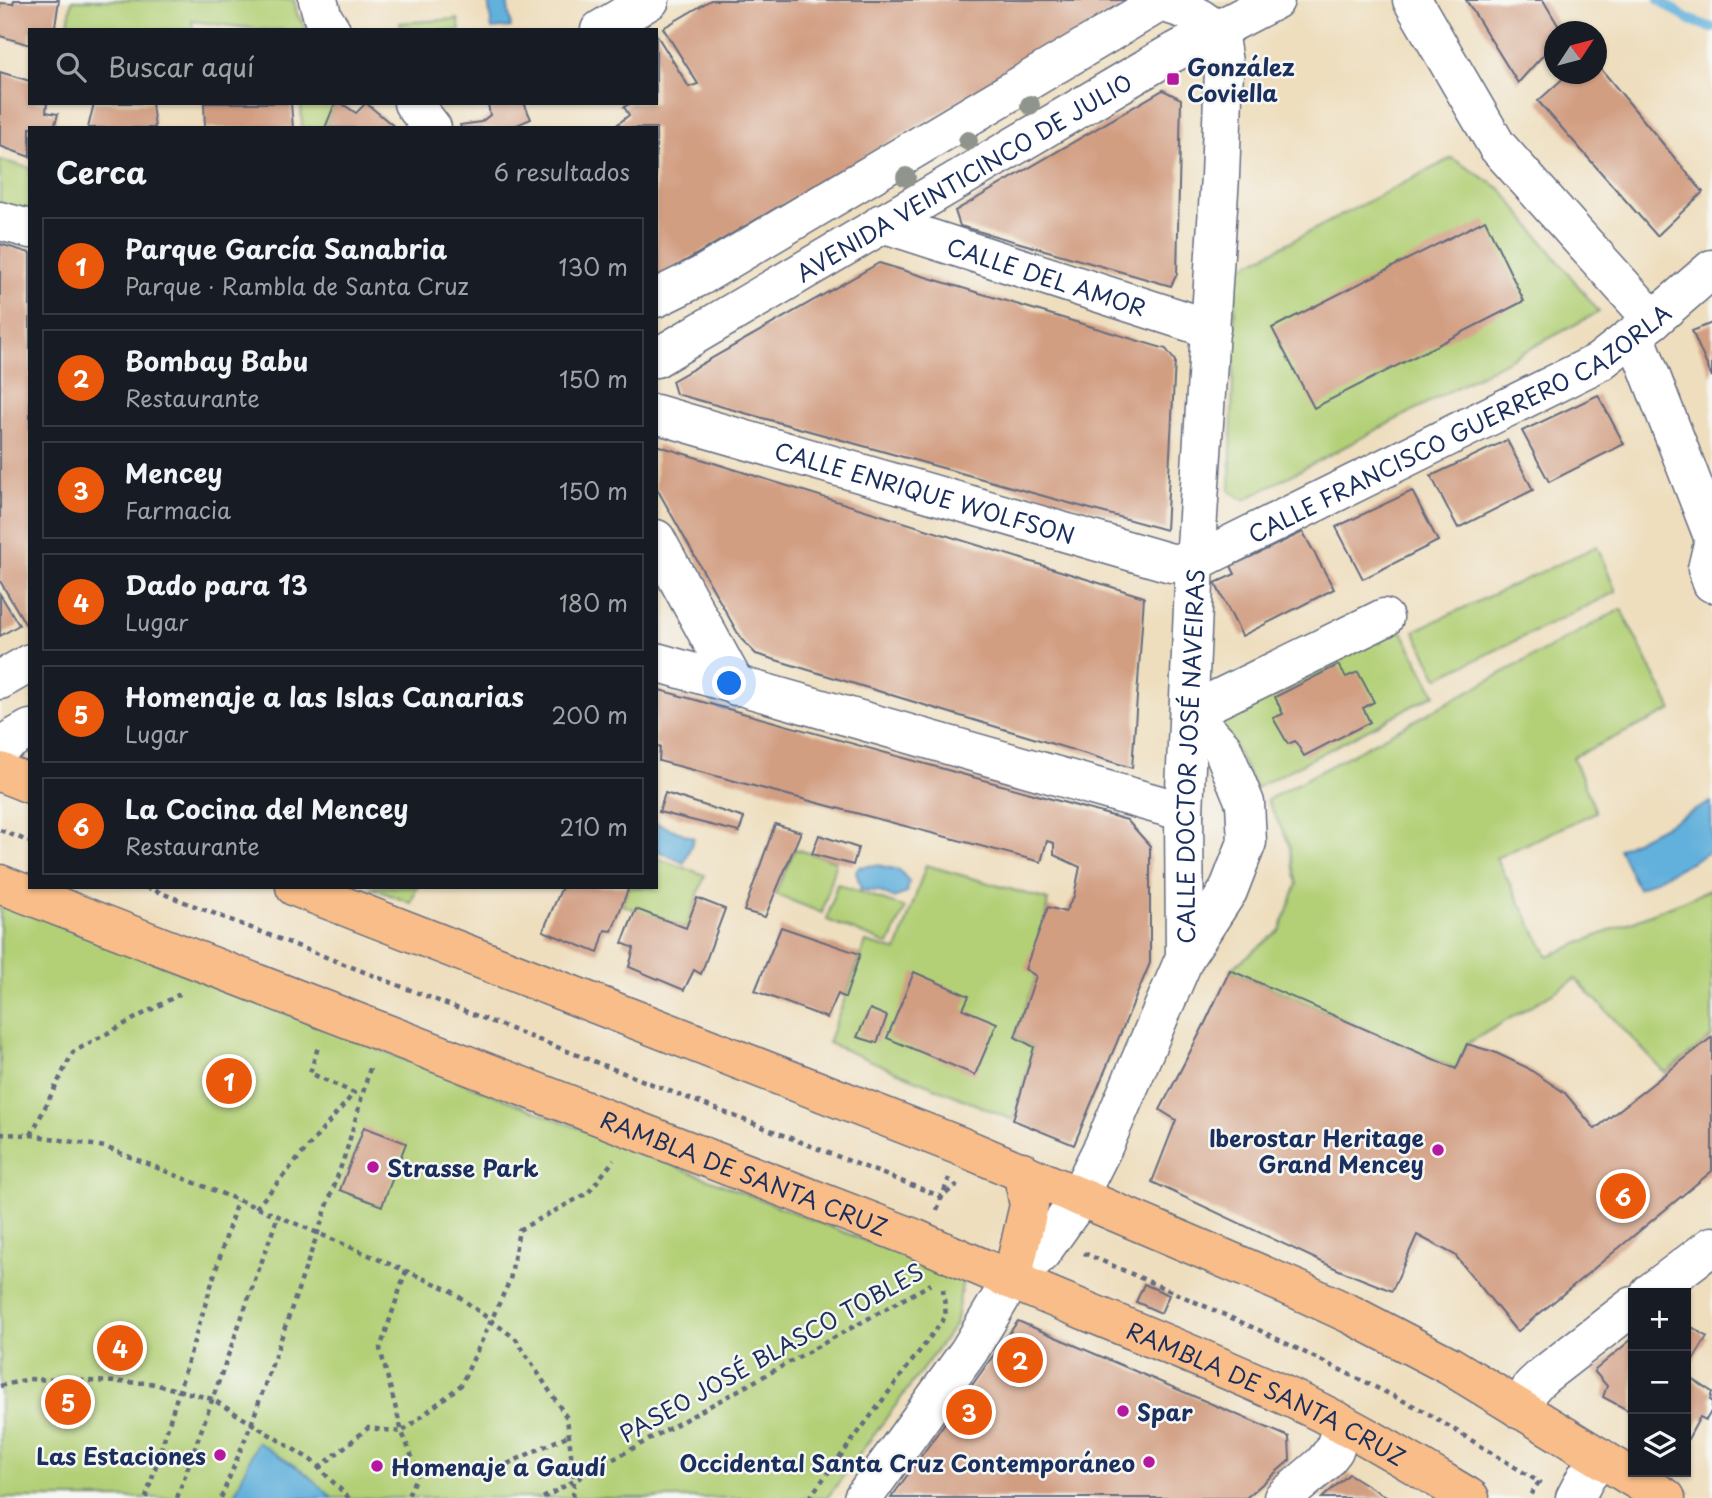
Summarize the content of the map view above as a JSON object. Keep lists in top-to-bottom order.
{
  "streets": {
    "main road": ["RAMBLA DE SANTA CRUZ"],
    "street": [
      "AVENIDA VEINTICINCO DE JULIO",
      "CALLE DEL AMOR",
      "CALLE FRANCISCO GUERRERO CAZORLA",
      "CALLE ENRIQUE WOLFSON",
      "CALLE DOCTOR JOSÉ NAVEIRAS"
    ],
    "path": ["PASEO JOSÉ BLASCO TOBLES"]
  },
  "crossings": [
    ["AVENIDA VEINTICINCO DE JULIO", "CALLE DEL AMOR"],
    ["AVENIDA VEINTICINCO DE JULIO", "CALLE DOCTOR JOSÉ NAVEIRAS"],
    ["CALLE DEL AMOR", "CALLE DOCTOR JOSÉ NAVEIRAS"],
    ["CALLE FRANCISCO GUERRERO CAZORLA", "CALLE ENRIQUE WOLFSON"],
    ["CALLE FRANCISCO GUERRERO CAZORLA", "CALLE DOCTOR JOSÉ NAVEIRAS"],
    ["CALLE ENRIQUE WOLFSON", "CALLE DOCTOR JOSÉ NAVEIRAS"],
    ["CALLE DOCTOR JOSÉ NAVEIRAS", "RAMBLA DE SANTA CRUZ"]
  ],
  "places": {
    "transit": ["González Coviella"],
    "other": [
      "Iberostar Heritage Grand Mencey",
      "Strasse Park",
      "Spar",
      "Las Estaciones",
      "Occidental Santa Cruz Contemporáneo",
      "Homenaje a Gaudí"
    ]
  },
  "north": "top right",
  "page": {
    "search": "Buscar aquí",
    "heading": ["Cerca", "6 resultados"],
    "list": [
      {
        "mark": "1",
        "name": "Parque García Sanabria",
        "note": "Parque · Rambla de Santa Cruz",
        "value": "130 m"
      },
      {
        "mark": "2",
        "name": "Bombay Babu",
        "note": "Restaurante",
        "value": "150 m"
      },
      {
        "mark": "3",
        "name": "Mencey",
        "note": "Farmacia",
        "value": "150 m"
      },
      {
        "mark": "4",
        "name": "Dado para 13",
        "note": "Lugar",
        "value": "180 m"
      },
      {
        "mark": "5",
        "name": "Homenaje a las Islas Canarias",
        "note": "Lugar",
        "value": "200 m"
      },
      {
        "mark": "6",
        "name": "La Cocina del Mencey",
        "note": "Restaurante",
        "value": "210 m"
      }
    ],
    "pins": [
      "1",
      "6",
      "4",
      "2",
      "5",
      "3"
    ],
    "map_buttons": ["+", "−"]
  }
}
